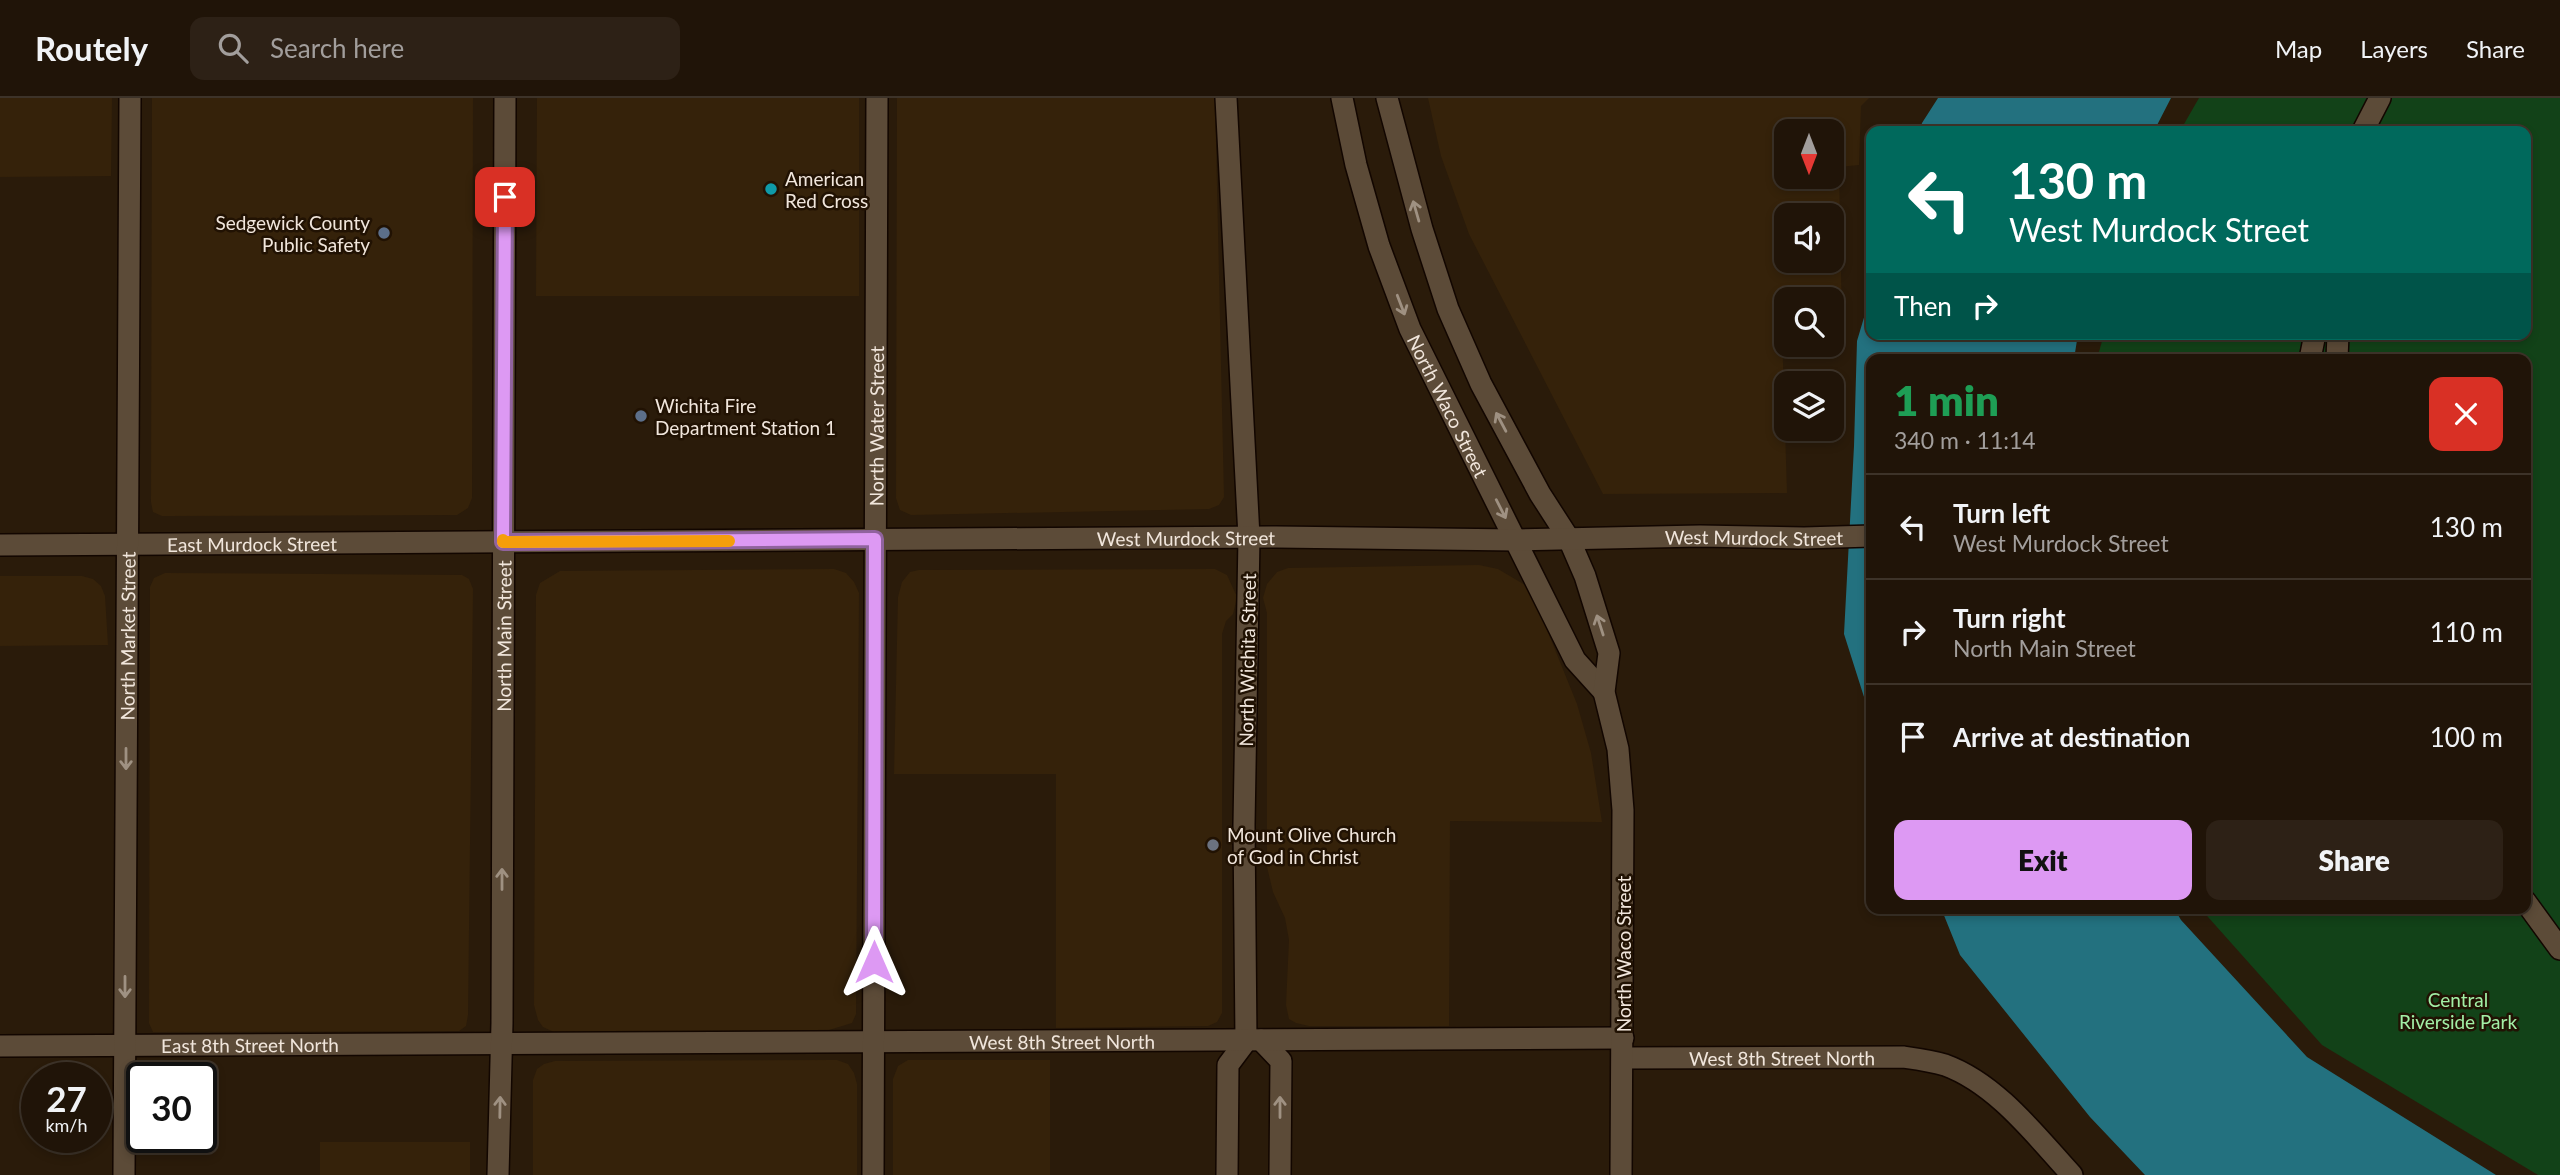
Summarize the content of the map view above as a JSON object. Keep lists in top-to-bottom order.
{
  "streets": {
    "street": [
      "North Waco Street",
      "North Water Street",
      "West Murdock Street",
      "East Murdock Street",
      "North Market Street",
      "North Main Street",
      "North Wichita Street",
      "West 8th Street North",
      "East 8th Street North"
    ]
  },
  "crossings": [
    ["North Waco Street", "West Murdock Street"],
    ["North Waco Street", "West 8th Street North"],
    ["North Water Street", "West Murdock Street"],
    ["North Water Street", "West 8th Street North"],
    ["West Murdock Street", "East Murdock Street"],
    ["West Murdock Street", "North Main Street"],
    ["West Murdock Street", "North Wichita Street"],
    ["East Murdock Street", "North Market Street"],
    ["East Murdock Street", "North Main Street"],
    ["North Market Street", "East 8th Street North"],
    ["North Main Street", "West 8th Street North"],
    ["North Main Street", "East 8th Street North"],
    ["North Wichita Street", "West 8th Street North"],
    ["West 8th Street North", "East 8th Street North"]
  ],
  "one_way": ["North Market Street", "North Main Street"],
  "parks": ["Central Riverside Park"],
  "places": [
    "American Red Cross",
    "Sedgewick County Public Safety",
    "Wichita Fire Department Station 1",
    "Mount Olive Church of God in Christ"
  ],
  "north": "bottom",
  "page": {
    "header": "Routely",
    "search": "Search here",
    "nav": ["Map", "Layers", "Share"],
    "turn": ["130 m", "West Murdock Street"],
    "then": "Then",
    "heading": ["1 min", "340 m · 11:14"],
    "list": [
      {
        "name": "Turn left",
        "note": "West Murdock Street",
        "value": "130 m"
      },
      {
        "name": "Turn right",
        "note": "North Main Street",
        "value": "110 m"
      },
      {
        "name": "Arrive at destination",
        "value": "100 m"
      }
    ],
    "buttons": ["Exit", "Share"],
    "speed": "27 km/h",
    "limit": "30"
  }
}
